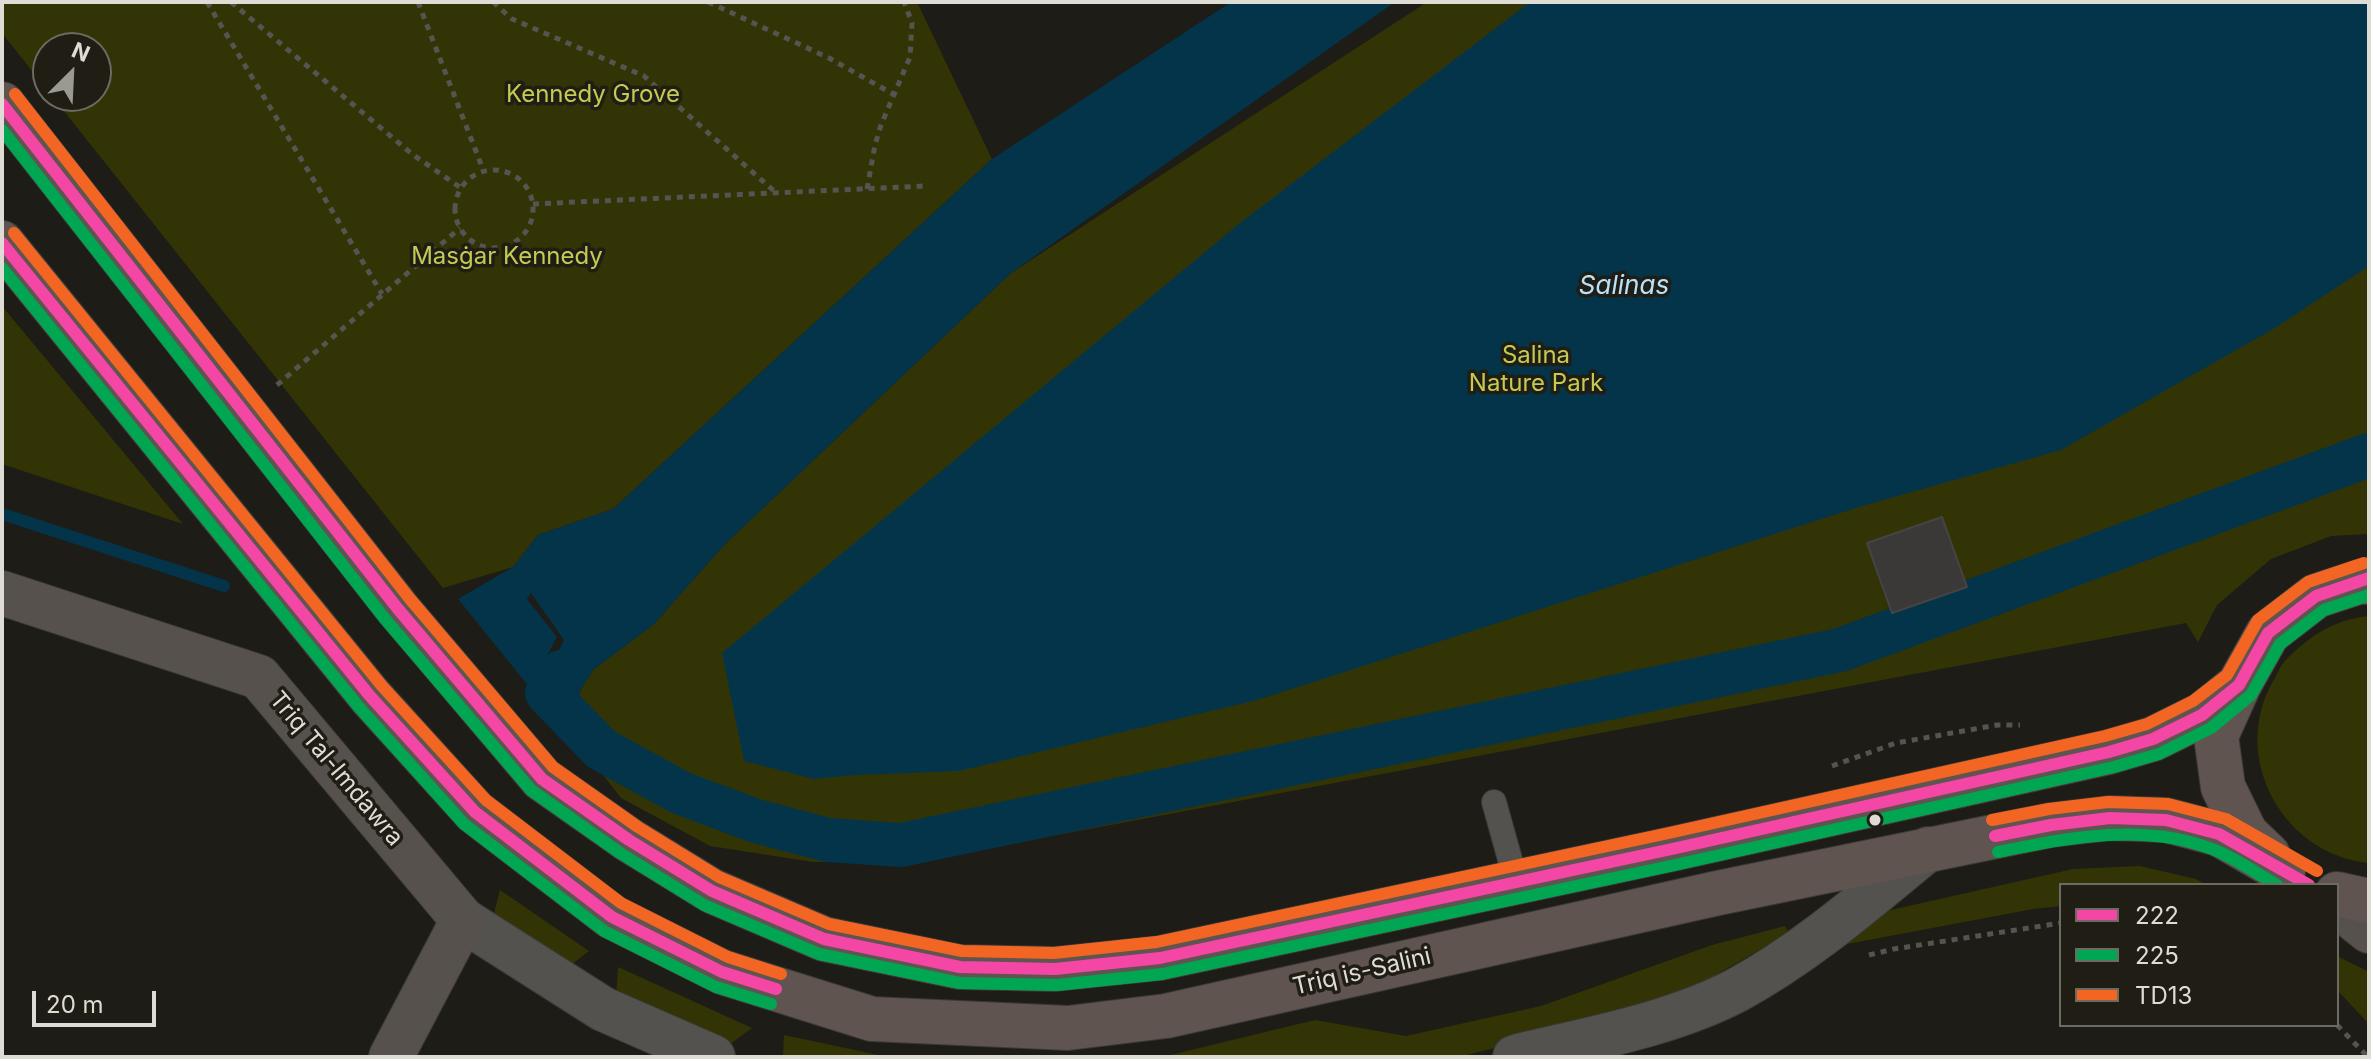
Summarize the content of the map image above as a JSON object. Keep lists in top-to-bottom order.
{
  "streets": {
    "highway": ["Triq is-Salini"],
    "street": ["Triq Tal-Imdawra"]
  },
  "water": ["Salinas"],
  "parks": ["Kennedy Grove", "Masġar Kennedy", "Salina Nature Park"],
  "lines": ["transit line TD13", "transit line 222", "transit line 225"],
  "legend": ["222", "225", "TD13"],
  "scale_bar": "20 m",
  "north": "top right"
}
